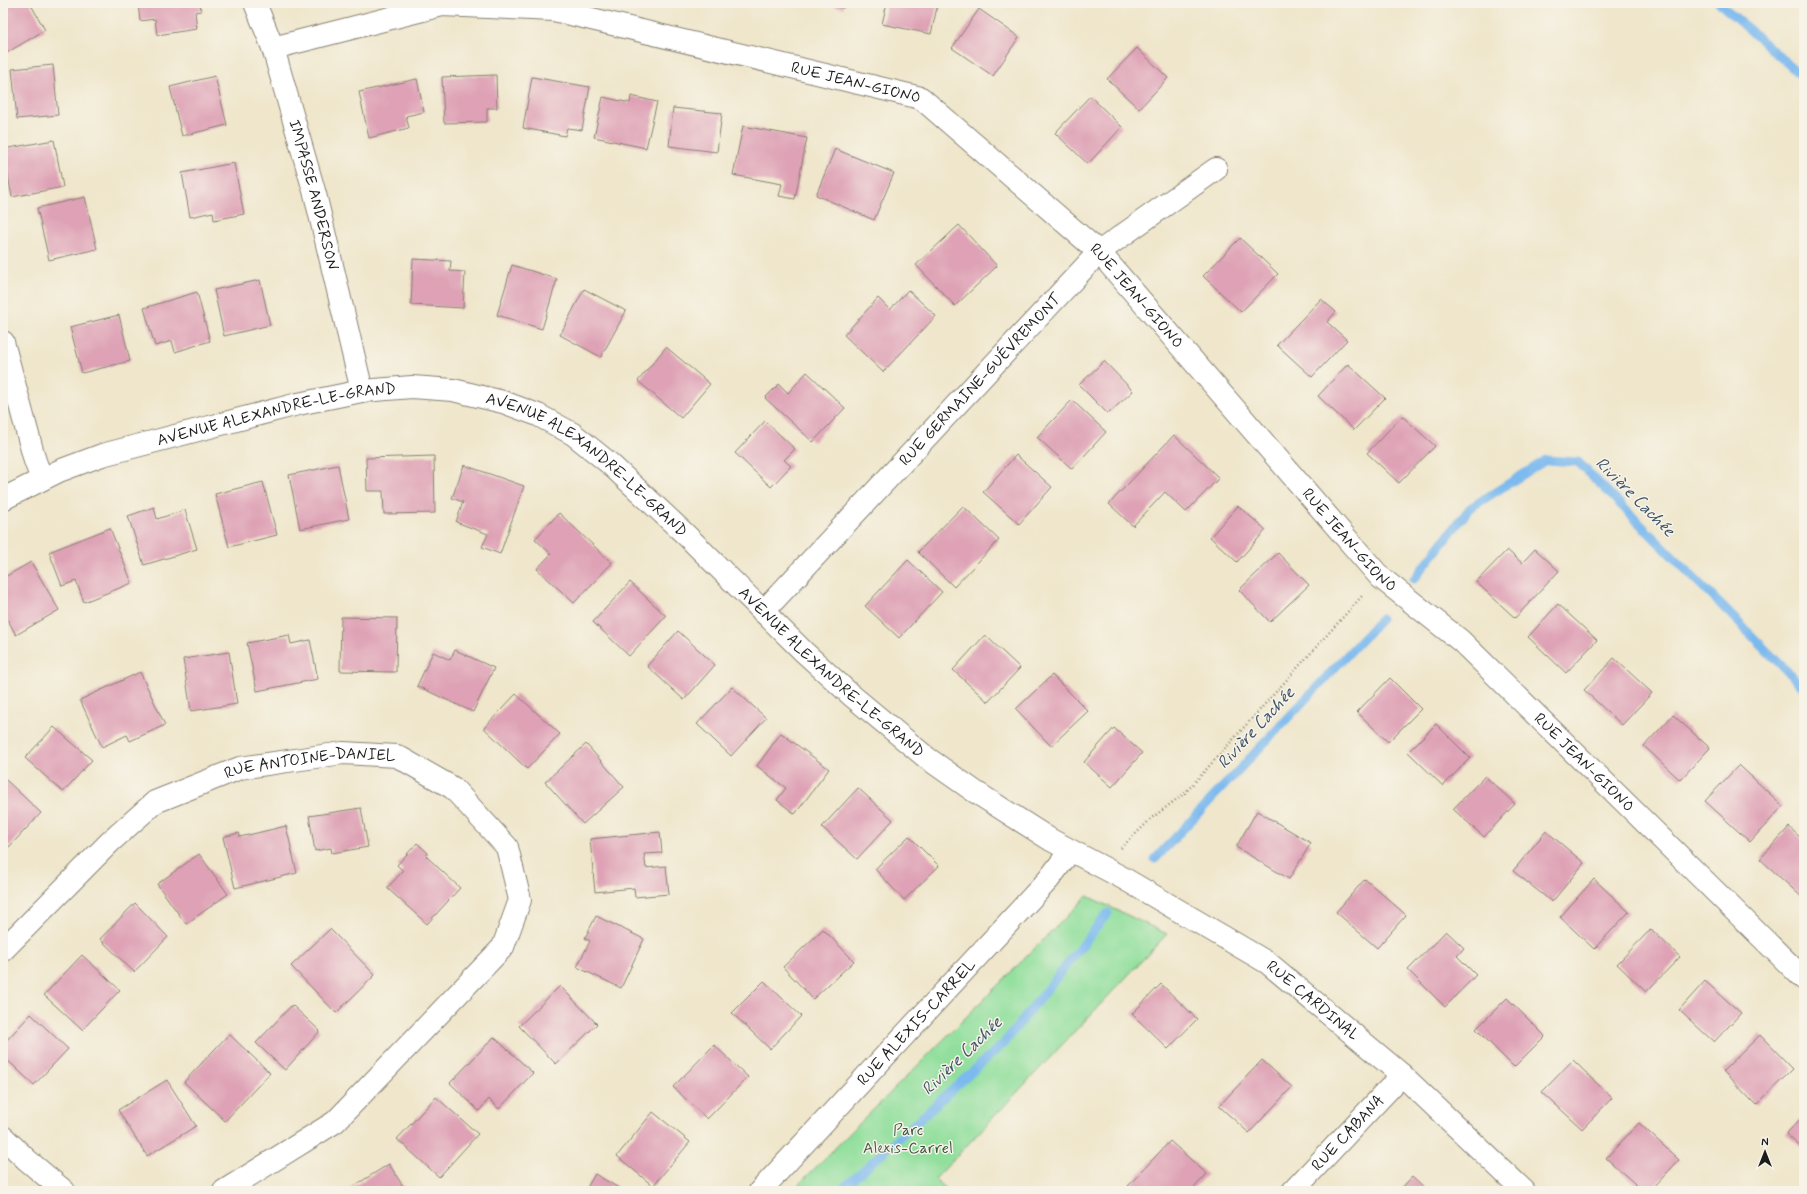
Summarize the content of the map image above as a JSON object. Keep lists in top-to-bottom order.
{
  "streets": {
    "street": [
      "RUE JEAN-GIONO",
      "IMPASSE ANDERSON",
      "RUE GERMAINE-GUÉVREMONT",
      "AVENUE ALEXANDRE-LE-GRAND",
      "RUE ANTOINE-DANIEL",
      "RUE CARDINAL",
      "RUE ALEXIS-CARREL",
      "RUE CABANA"
    ]
  },
  "crossings": [
    ["RUE JEAN-GIONO", "IMPASSE ANDERSON"],
    ["RUE JEAN-GIONO", "RUE GERMAINE-GUÉVREMONT"],
    ["IMPASSE ANDERSON", "AVENUE ALEXANDRE-LE-GRAND"],
    ["RUE GERMAINE-GUÉVREMONT", "AVENUE ALEXANDRE-LE-GRAND"],
    ["AVENUE ALEXANDRE-LE-GRAND", "RUE CARDINAL"],
    ["AVENUE ALEXANDRE-LE-GRAND", "RUE ALEXIS-CARREL"],
    ["RUE CARDINAL", "RUE ALEXIS-CARREL"],
    ["RUE CARDINAL", "RUE CABANA"]
  ],
  "water": ["Rivière Cachée"],
  "parks": ["Parc Alexis-Carrel"],
  "north": "top"
}
